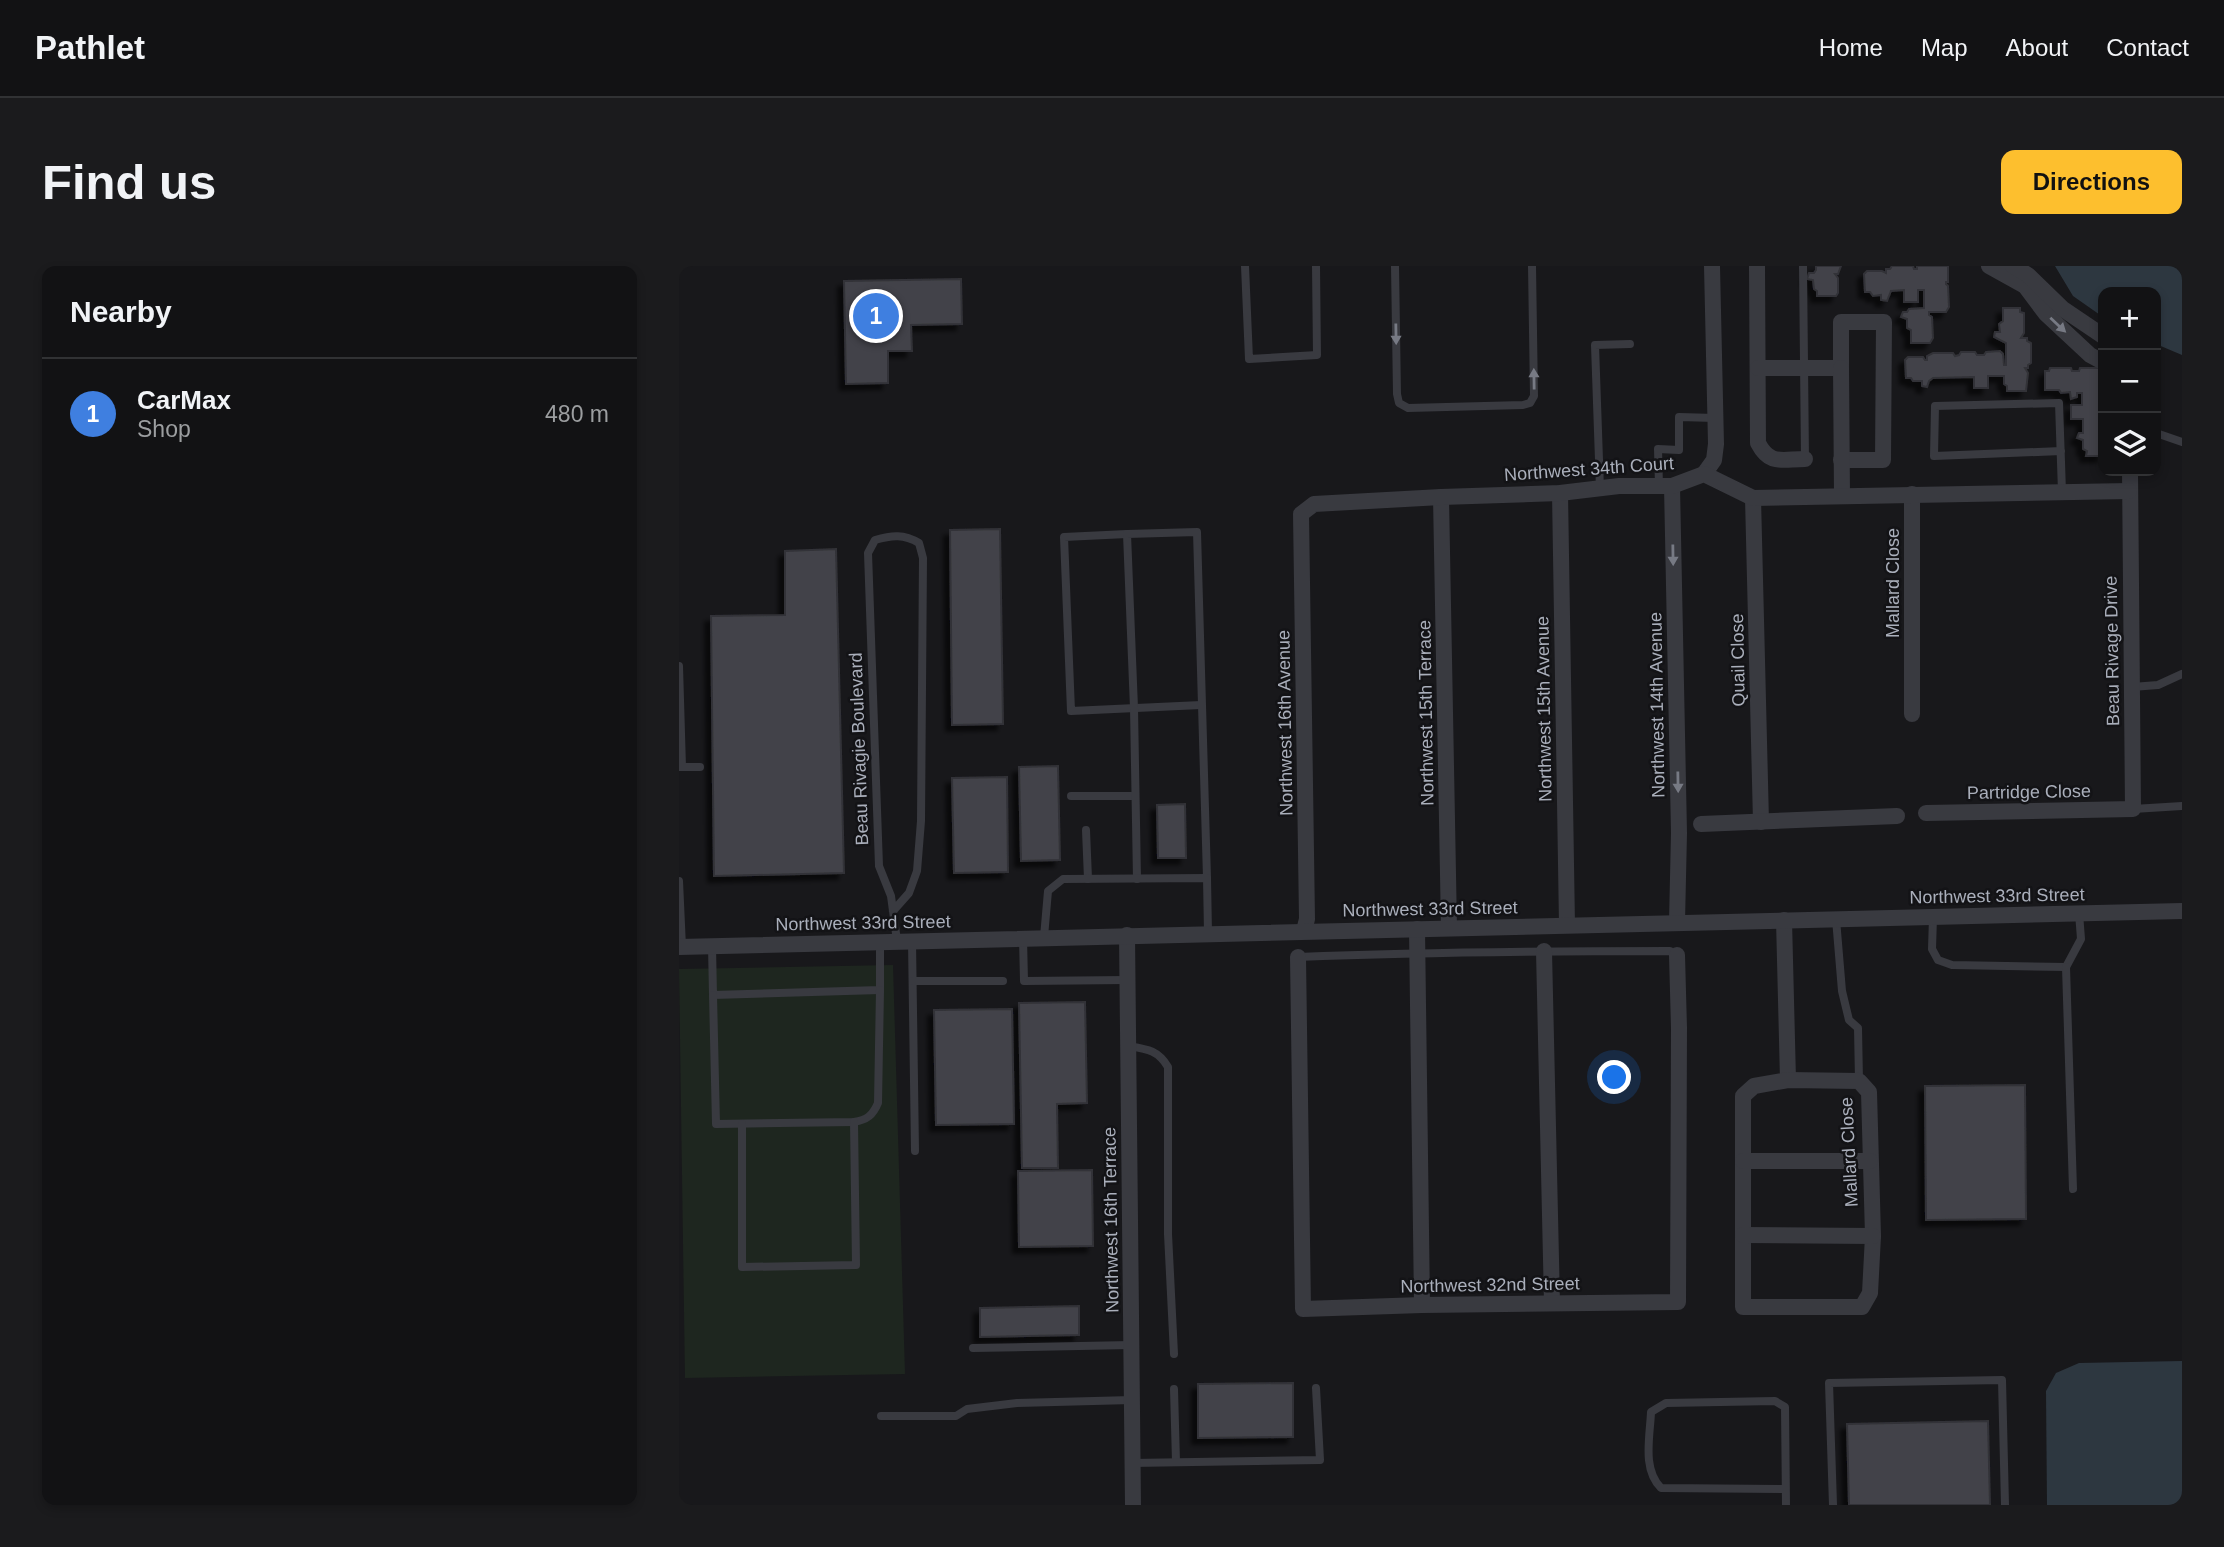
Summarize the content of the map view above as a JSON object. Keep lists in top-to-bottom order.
{
  "streets": {
    "street": [
      "Northwest 34th Court",
      "Mallard Close",
      "Beau Rivage Drive",
      "Quail Close",
      "Northwest 14th Avenue",
      "Northwest 15th Avenue",
      "Northwest 15th Terrace",
      "Northwest 16th Avenue",
      "Partridge Close",
      "Northwest 33rd Street",
      "Northwest 16th Terrace",
      "Northwest 32nd Street"
    ],
    "lane": ["Beau Rivagie Boulevard"]
  },
  "crossings": [
    ["Northwest 34th Court", "Northwest 14th Avenue"],
    ["Northwest 34th Court", "Northwest 15th Avenue"],
    ["Northwest 34th Court", "Northwest 15th Terrace"],
    ["Northwest 34th Court", "Northwest 16th Avenue"],
    ["Beau Rivage Drive", "Partridge Close"],
    ["Northwest 14th Avenue", "Northwest 33rd Street"],
    ["Northwest 15th Avenue", "Northwest 33rd Street"],
    ["Northwest 15th Terrace", "Northwest 33rd Street"],
    ["Northwest 16th Avenue", "Northwest 33rd Street"],
    ["Beau Rivagie Boulevard", "Northwest 33rd Street"],
    ["Northwest 33rd Street", "Northwest 16th Terrace"]
  ],
  "one_way": ["Northwest 14th Avenue"],
  "page": {
    "header": "Pathlet",
    "nav": [
      "Home",
      "Map",
      "About",
      "Contact"
    ],
    "buttons": "Directions",
    "title": "Find us",
    "heading": "Nearby",
    "map_buttons": ["+", "−"],
    "pins": "1",
    "list": [
      {
        "mark": "1",
        "name": "CarMax",
        "note": "Shop",
        "value": "480 m"
      }
    ]
  }
}
